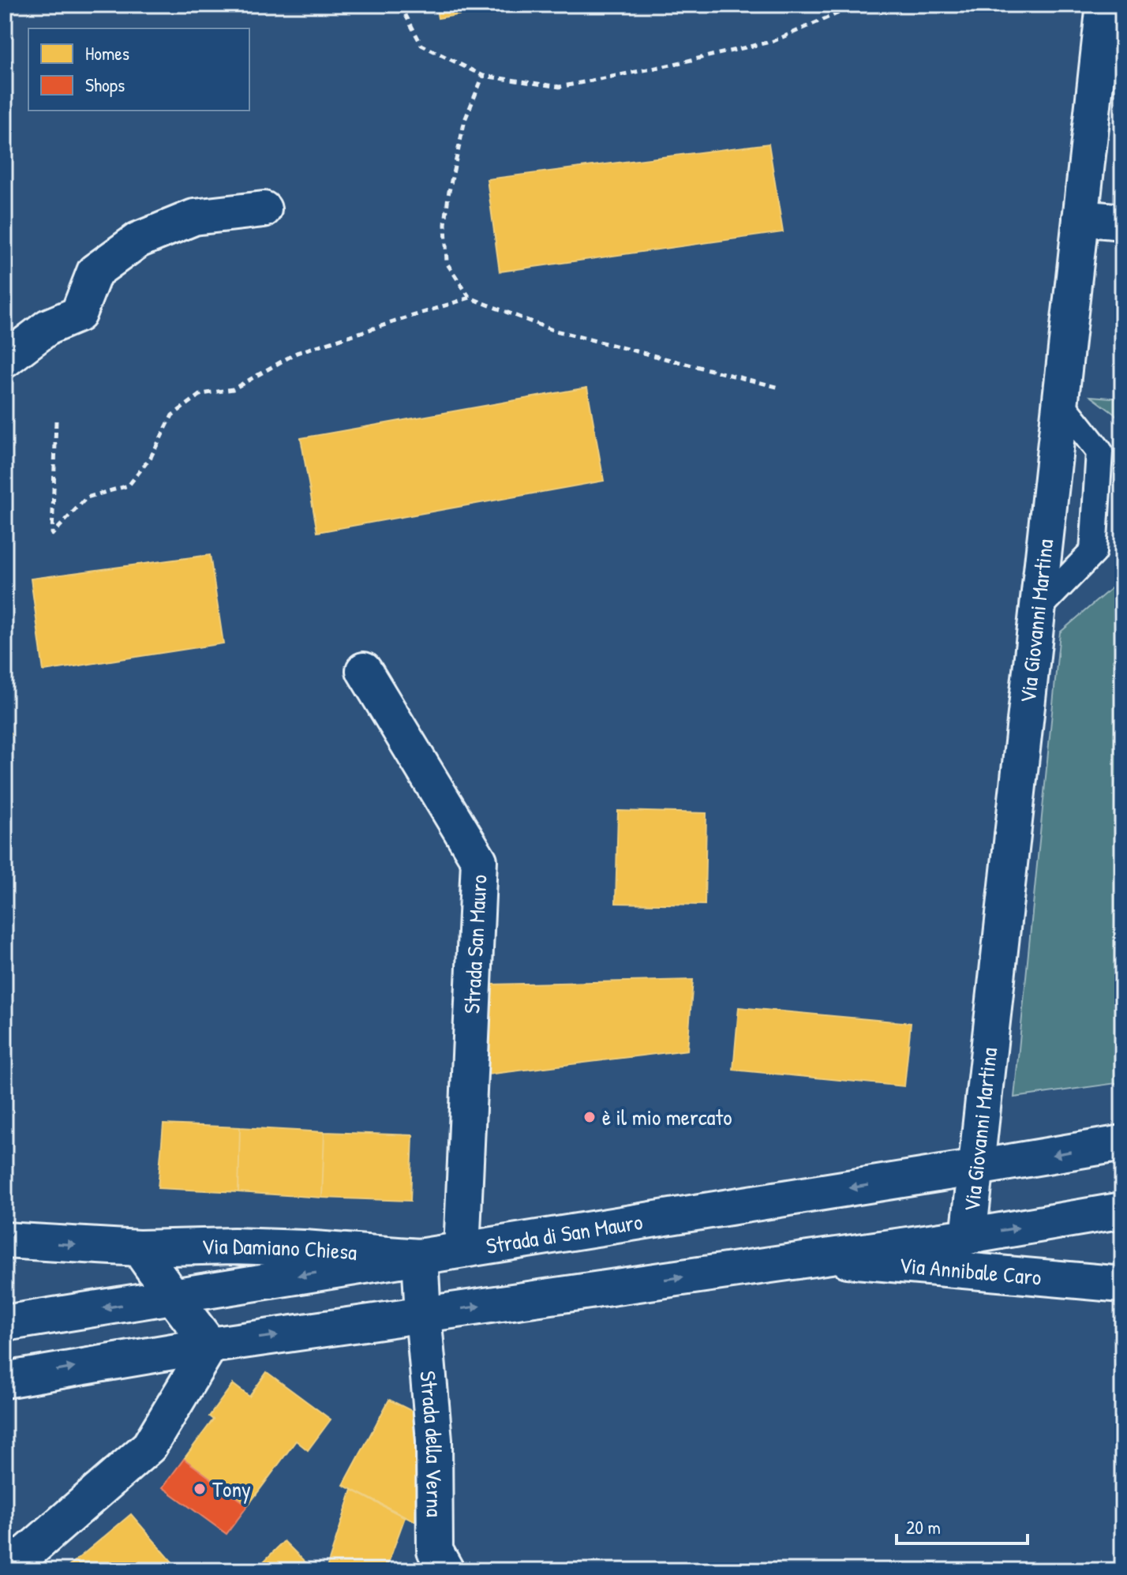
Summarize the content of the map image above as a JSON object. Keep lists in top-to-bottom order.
{
  "streets": {
    "street": [
      "Via Giovanni Martina",
      "Strada San Mauro",
      "Strada di San Mauro",
      "Via Damiano Chiesa",
      "Via Annibale Caro",
      "Strada della Verna"
    ]
  },
  "crossings": [
    ["Via Giovanni Martina", "Strada di San Mauro"],
    ["Strada San Mauro", "Strada di San Mauro"],
    ["Strada di San Mauro", "Via Damiano Chiesa"],
    ["Strada di San Mauro", "Strada della Verna"],
    ["Via Damiano Chiesa", "Strada della Verna"]
  ],
  "places": ["è il mio mercato", "Tony"],
  "legend": ["Homes", "Shops"],
  "scale_bar": "20 m"
}
